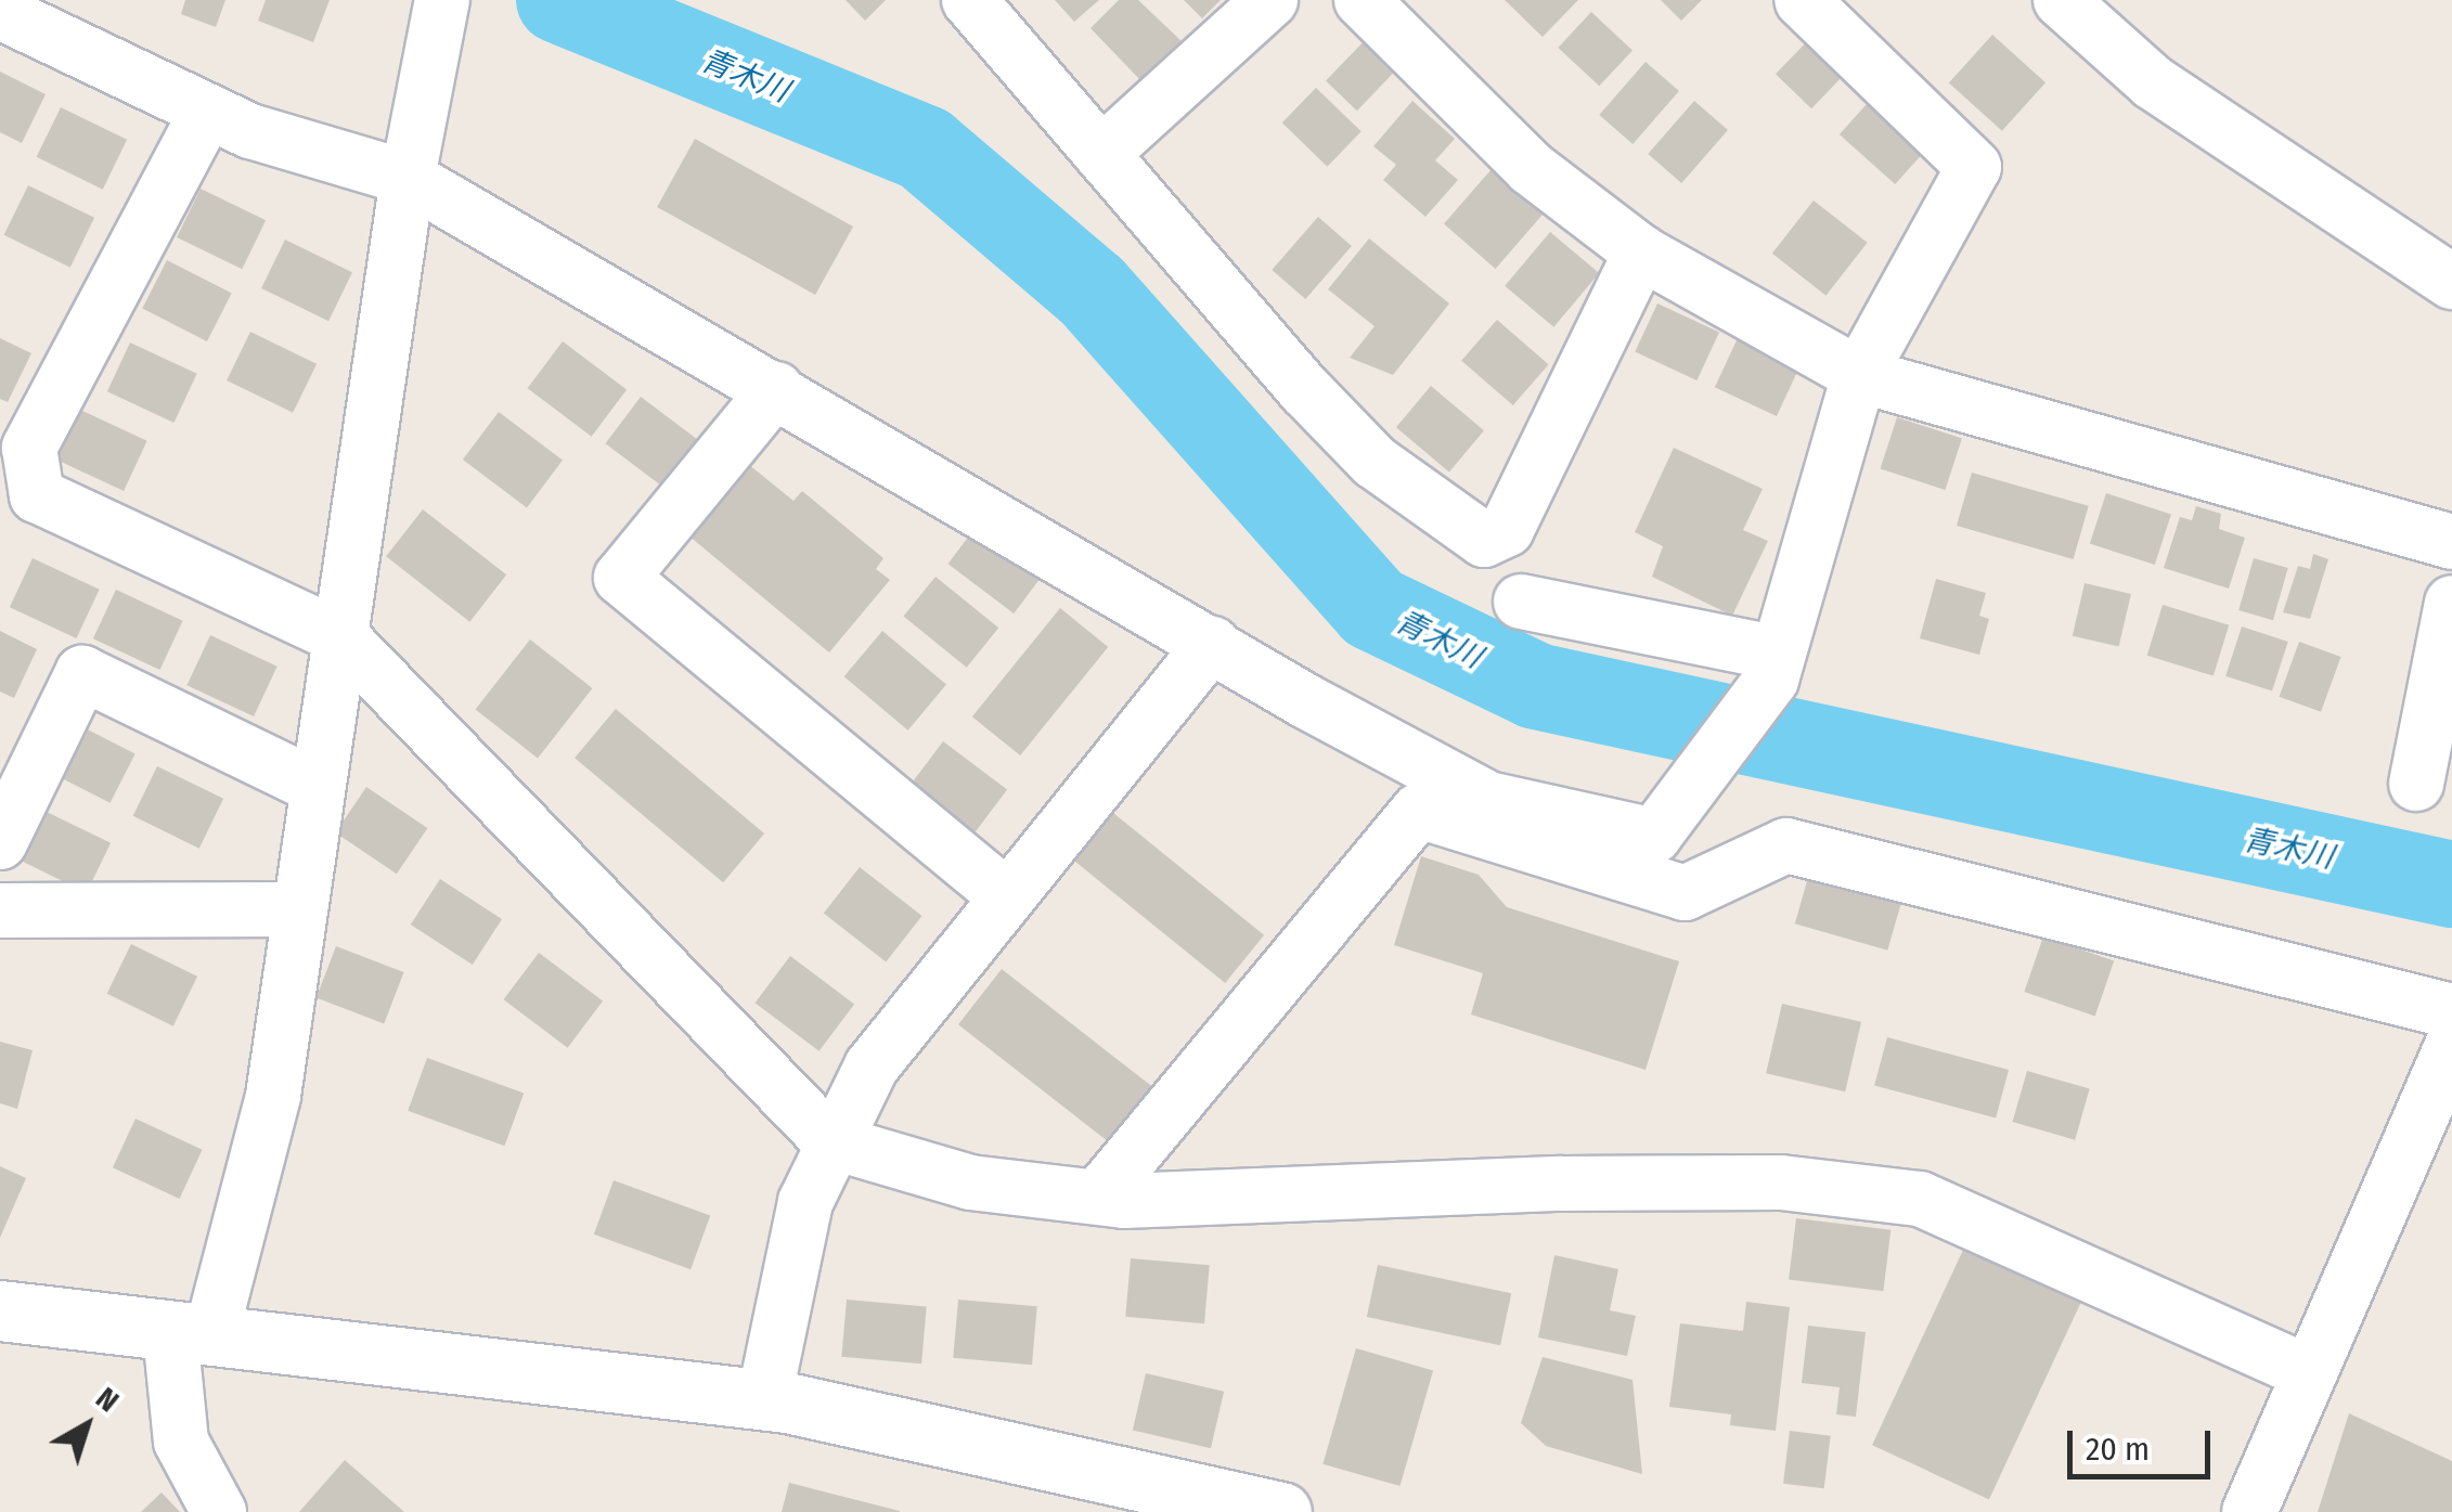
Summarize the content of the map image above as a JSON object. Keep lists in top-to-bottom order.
{
  "water": ["青木川"],
  "scale_bar": "20 m",
  "north": "top right"
}
